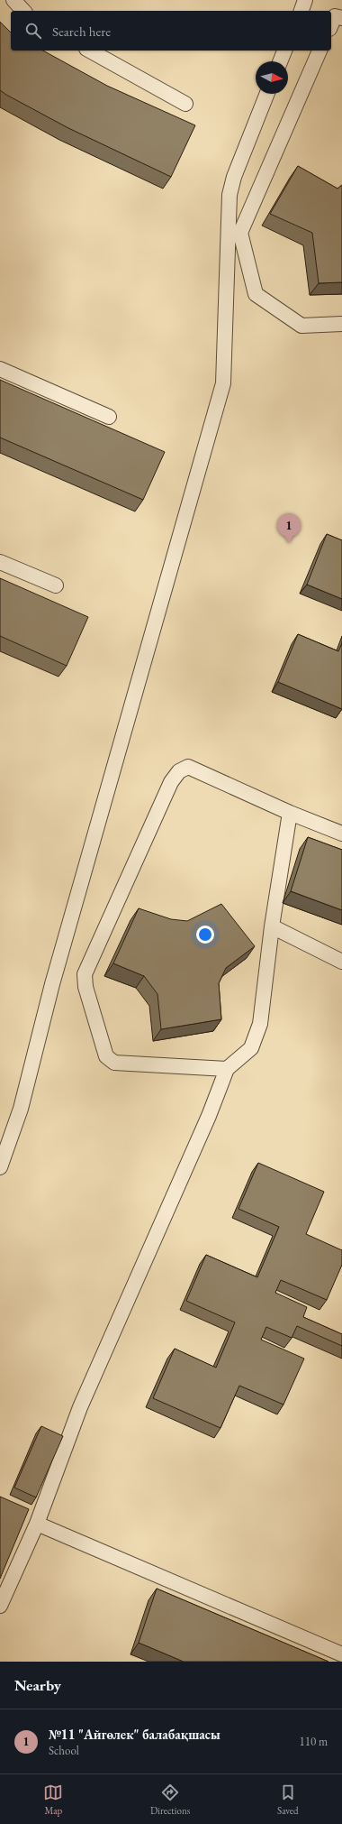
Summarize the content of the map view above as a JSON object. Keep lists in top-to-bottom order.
{
  "north": "right",
  "page": {
    "search": "Search here",
    "pins": "1",
    "heading": "Nearby",
    "list": [
      {
        "mark": "1",
        "name": "№11 \"Айгөлек\" балабақшасы",
        "note": "School",
        "value": "110 m"
      }
    ],
    "nav": ["Map", "Directions", "Saved"]
  }
}
